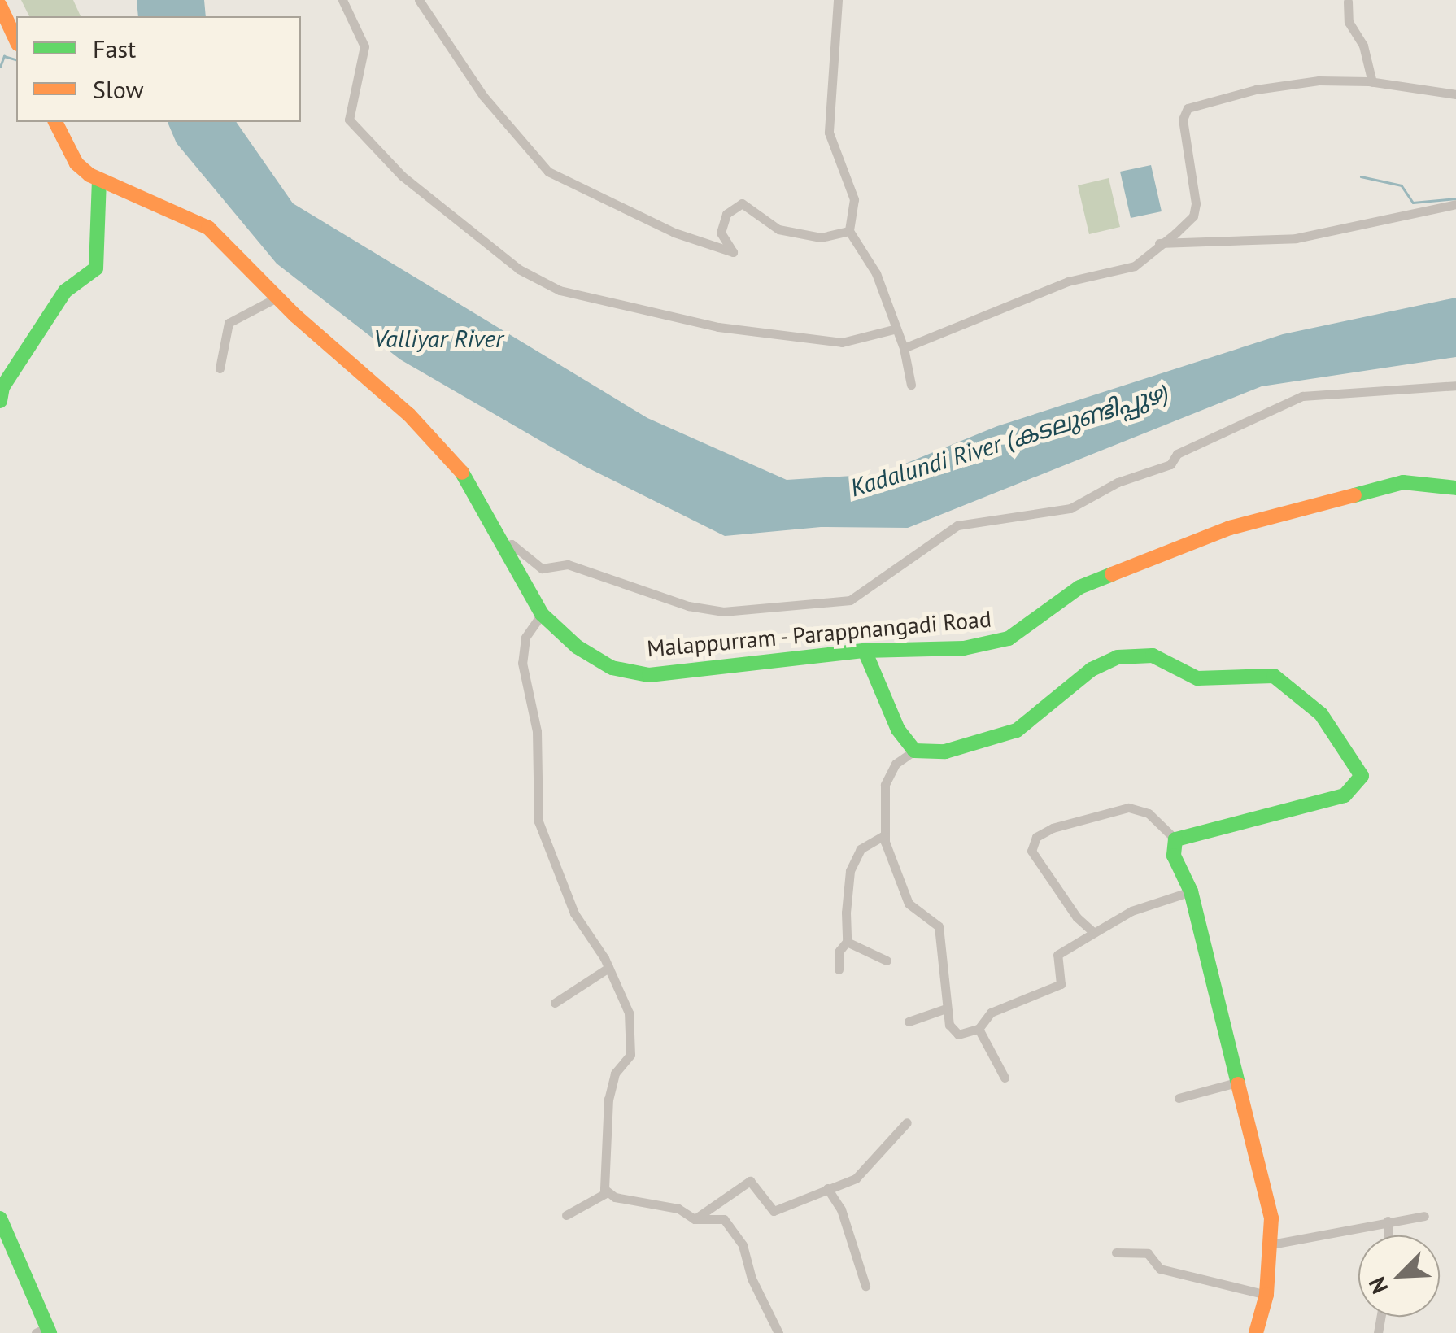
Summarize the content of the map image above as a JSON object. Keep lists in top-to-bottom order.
{
  "streets": {
    "main road": ["Malappurram - Parappnangadi Road"]
  },
  "water": ["Valliyar River", "Kadalundi River (കടലുണ്ടിപ്പുഴ)"],
  "legend": ["Fast", "Slow"],
  "north": "bottom left"
}
